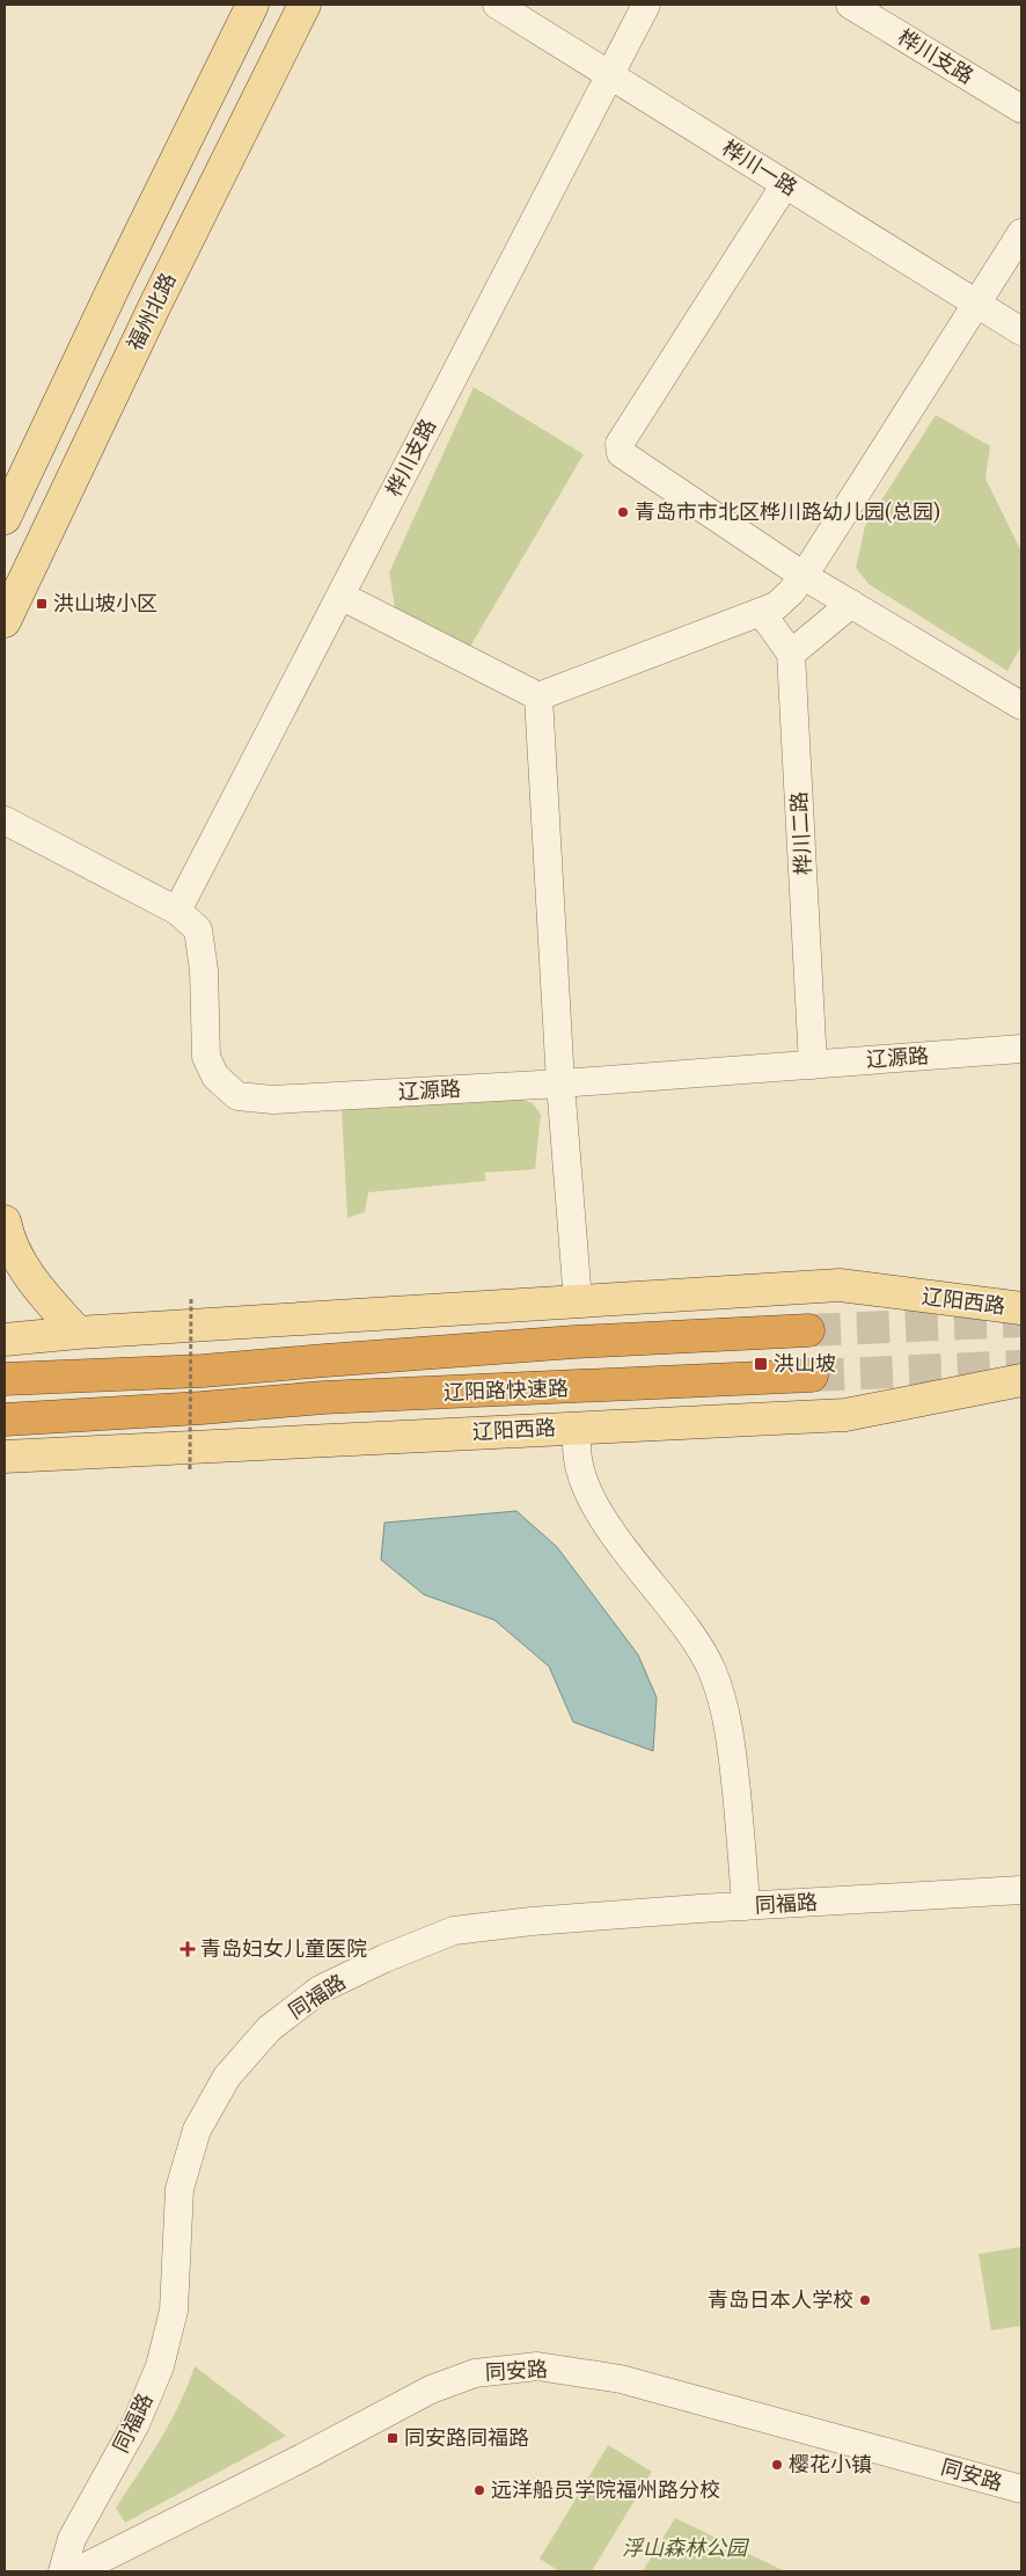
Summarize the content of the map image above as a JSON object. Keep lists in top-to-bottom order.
{
  "streets": {
    "highway": ["辽阳路快速路"],
    "main road": ["福州北路", "辽阳西路"],
    "street": [
      "桦川支路",
      "桦川一路",
      "桦川二路",
      "辽源路",
      "同福路",
      "同安路"
    ]
  },
  "crossings": [
    ["桦川支路", "桦川一路"],
    ["桦川支路", "辽源路"],
    ["桦川二路", "辽源路"]
  ],
  "parks": ["浮山森林公园"],
  "places": {
    "other": [
      "青岛市市北区桦川路幼儿园(总园)",
      "青岛日本人学校",
      "樱花小镇",
      "远洋船员学院福州路分校"
    ],
    "transit": ["洪山坡小区", "洪山坡", "同安路同福路"],
    "health": ["青岛妇女儿童医院"]
  }
}
